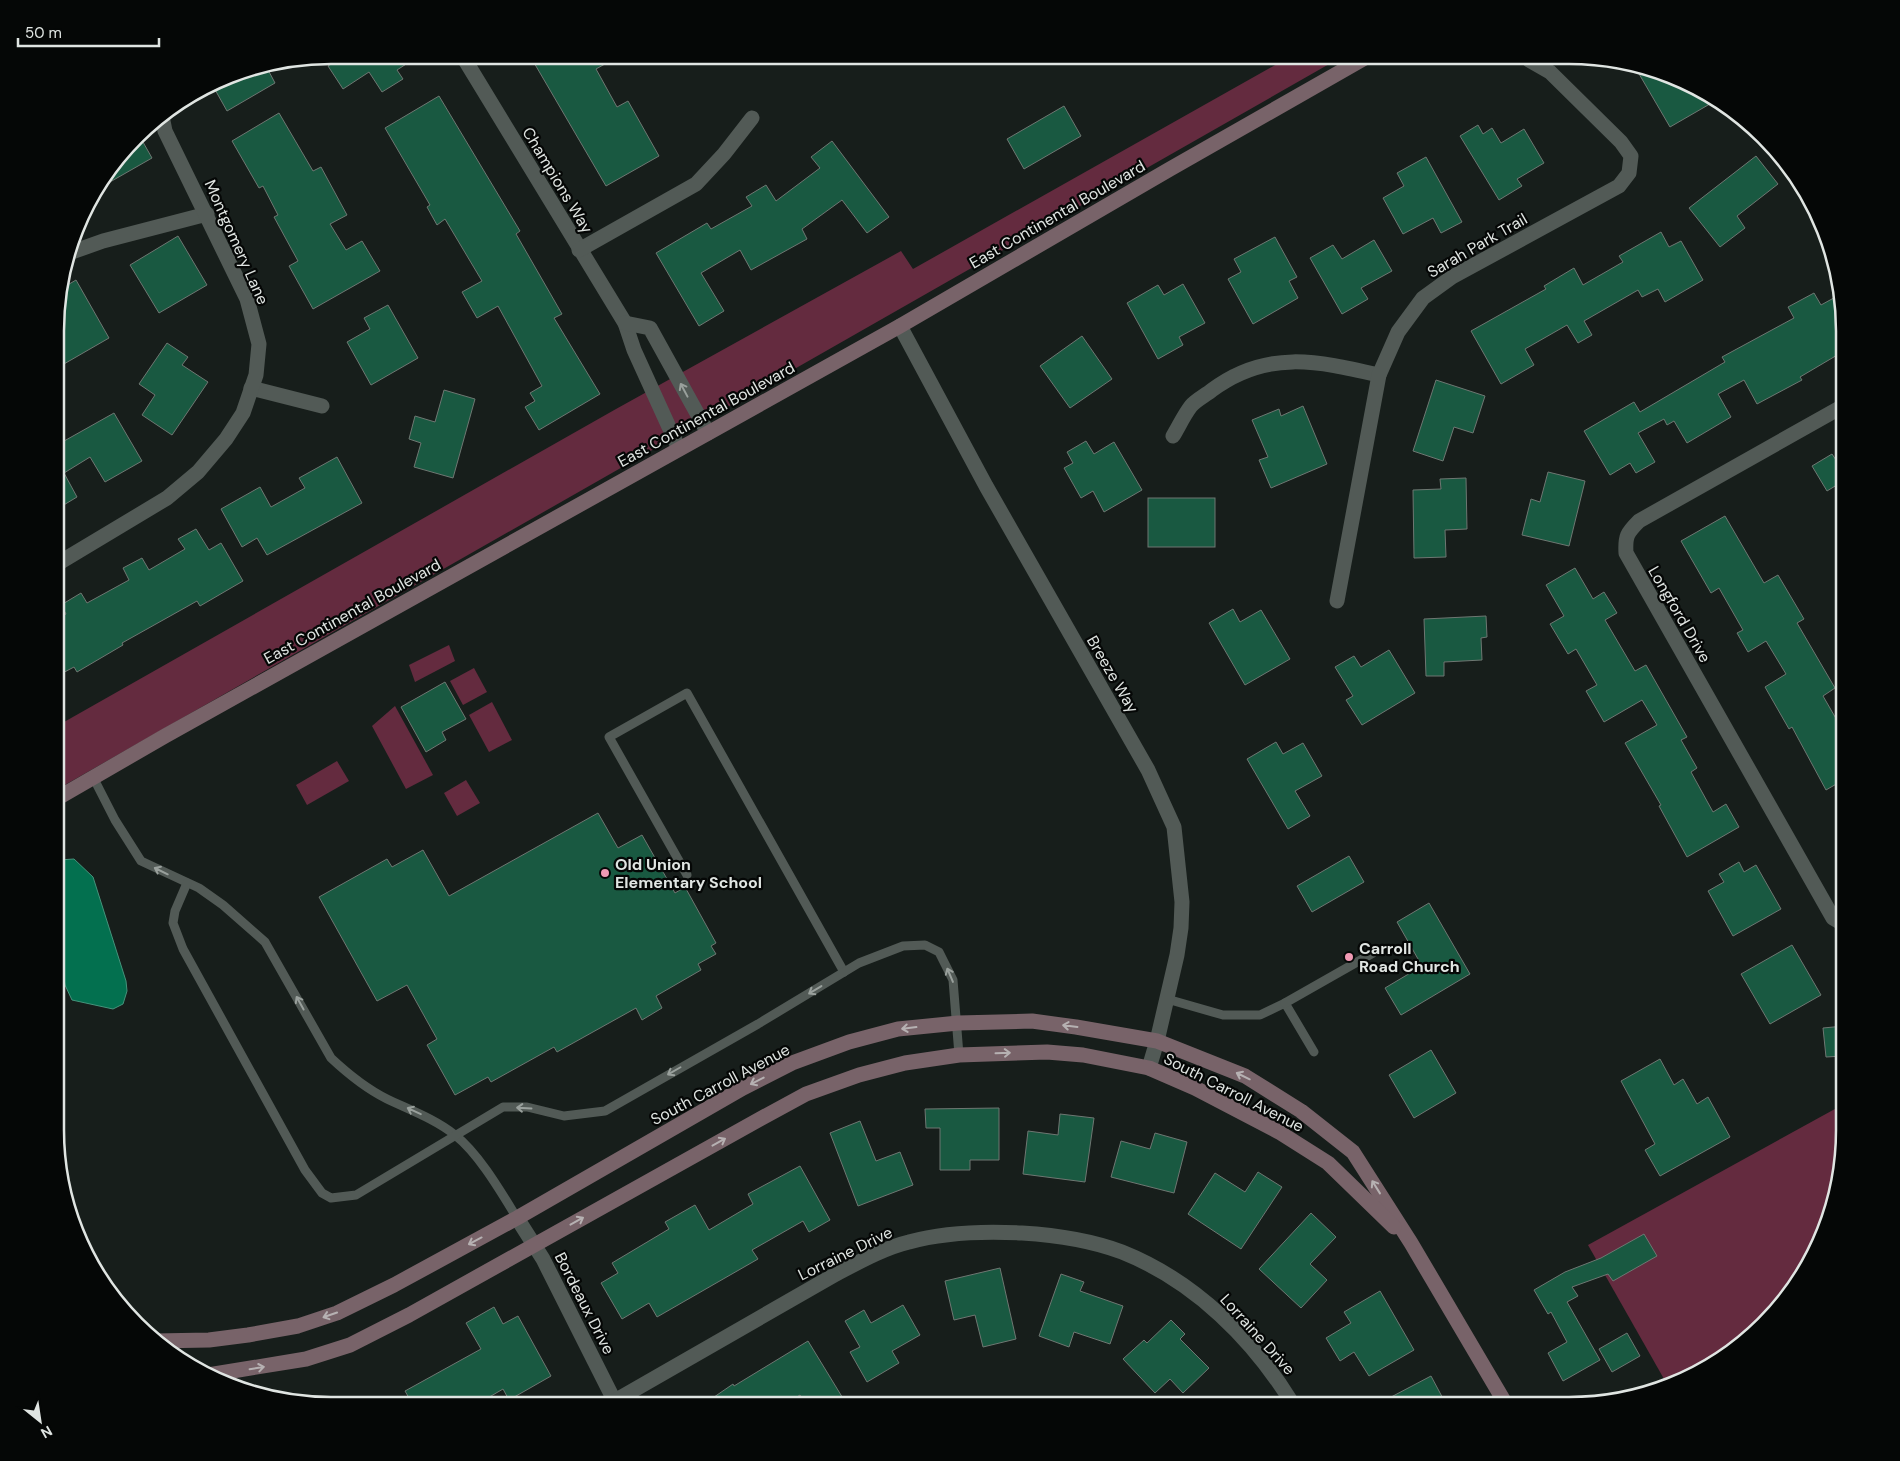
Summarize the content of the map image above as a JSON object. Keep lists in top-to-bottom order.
{
  "streets": {
    "main road": ["East Continental Boulevard", "South Carroll Avenue"],
    "street": [
      "Champions Way",
      "Montgomery Lane",
      "Sarah Park Trail",
      "Longford Drive",
      "Breeze Way",
      "Lorraine Drive",
      "Bordeaux Drive"
    ]
  },
  "crossings": [
    ["Champions Way", "East Continental Boulevard"],
    ["East Continental Boulevard", "Breeze Way"],
    ["Breeze Way", "South Carroll Avenue"],
    ["South Carroll Avenue", "Bordeaux Drive"]
  ],
  "places": ["Old Union Elementary School", "Carroll Road Church"],
  "scale_bar": "50 m",
  "north": "bottom right"
}
